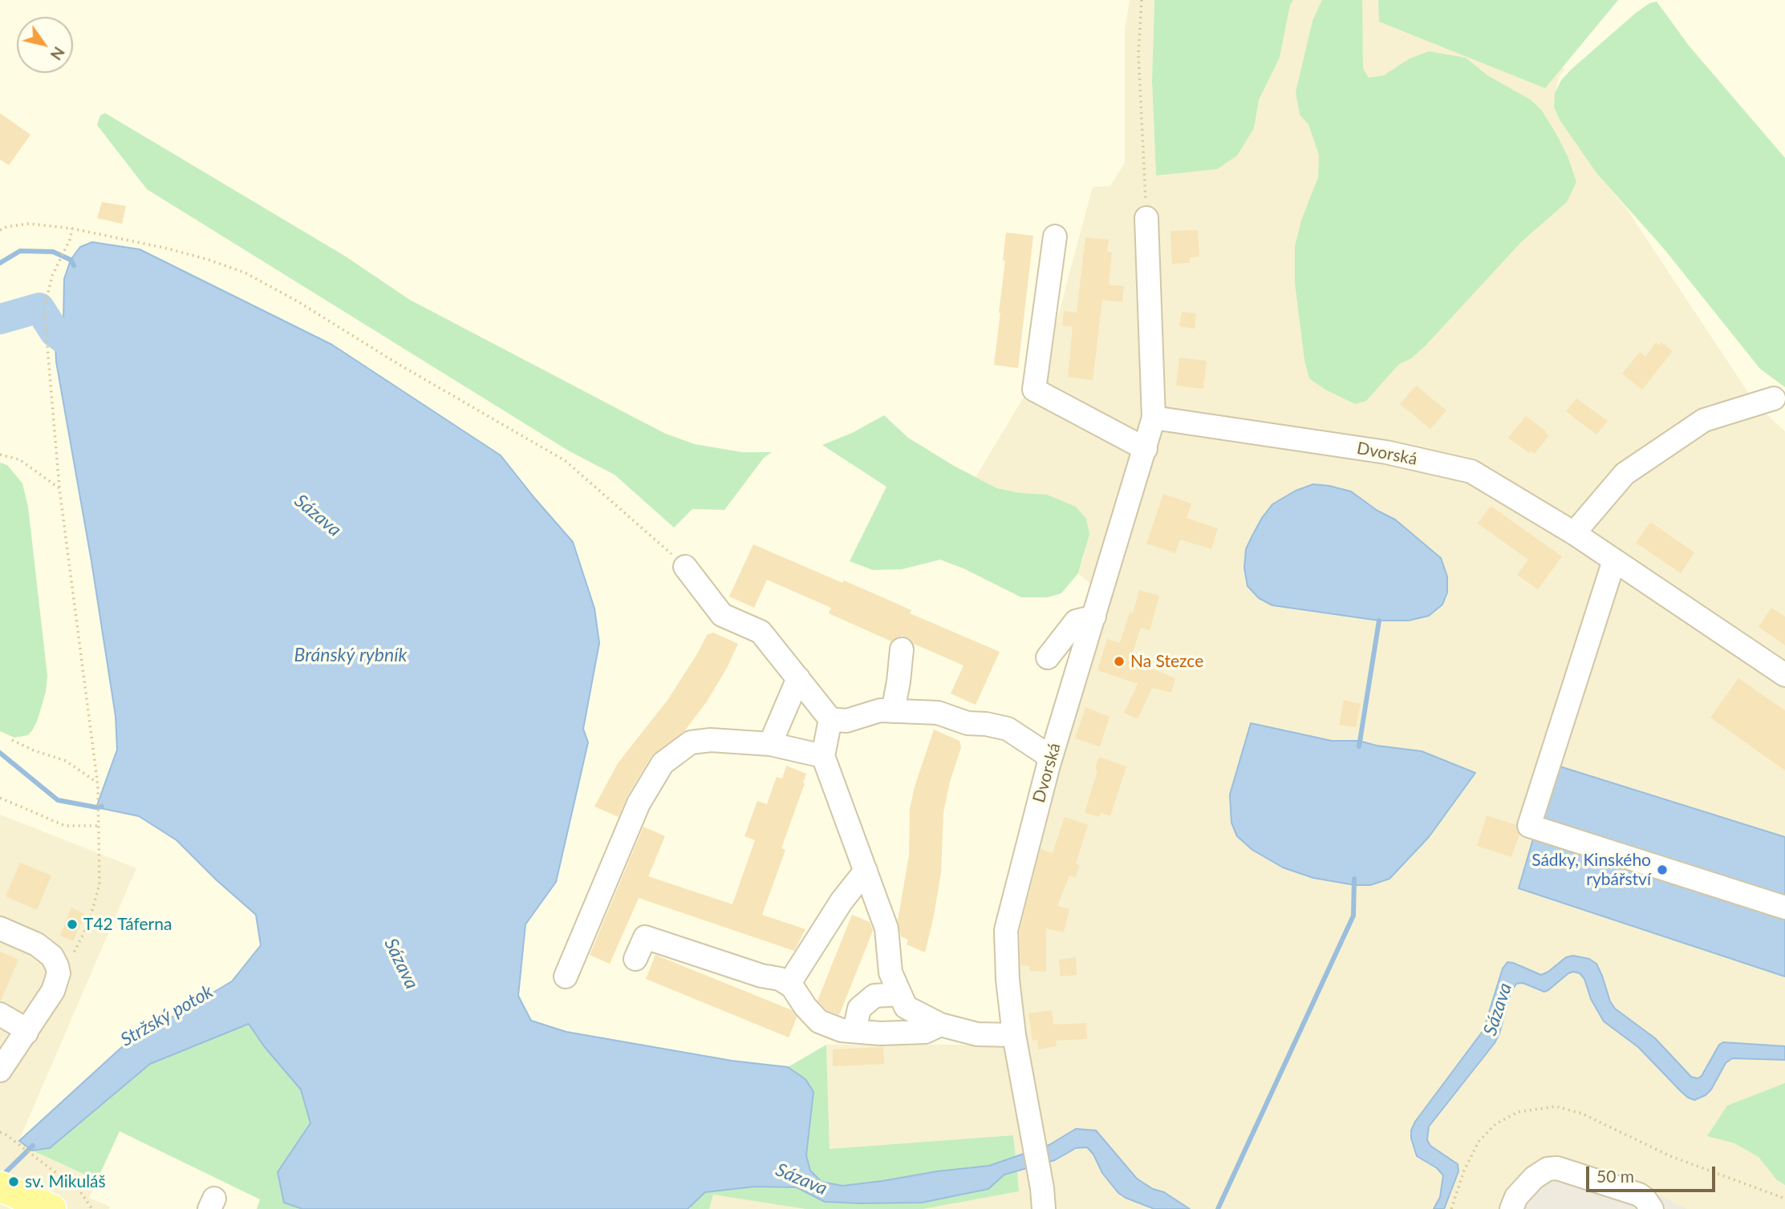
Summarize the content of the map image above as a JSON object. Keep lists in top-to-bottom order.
{
  "streets": {
    "street": ["Dvorská"]
  },
  "water": ["Sázava", "Bránský rybník", "Stržský potok"],
  "places": [
    "Na Stezce",
    "Sádky, Kinského rybářství",
    "T42 Táferna",
    "sv. Mikuláš"
  ],
  "scale_bar": "50 m",
  "north": "bottom right"
}
